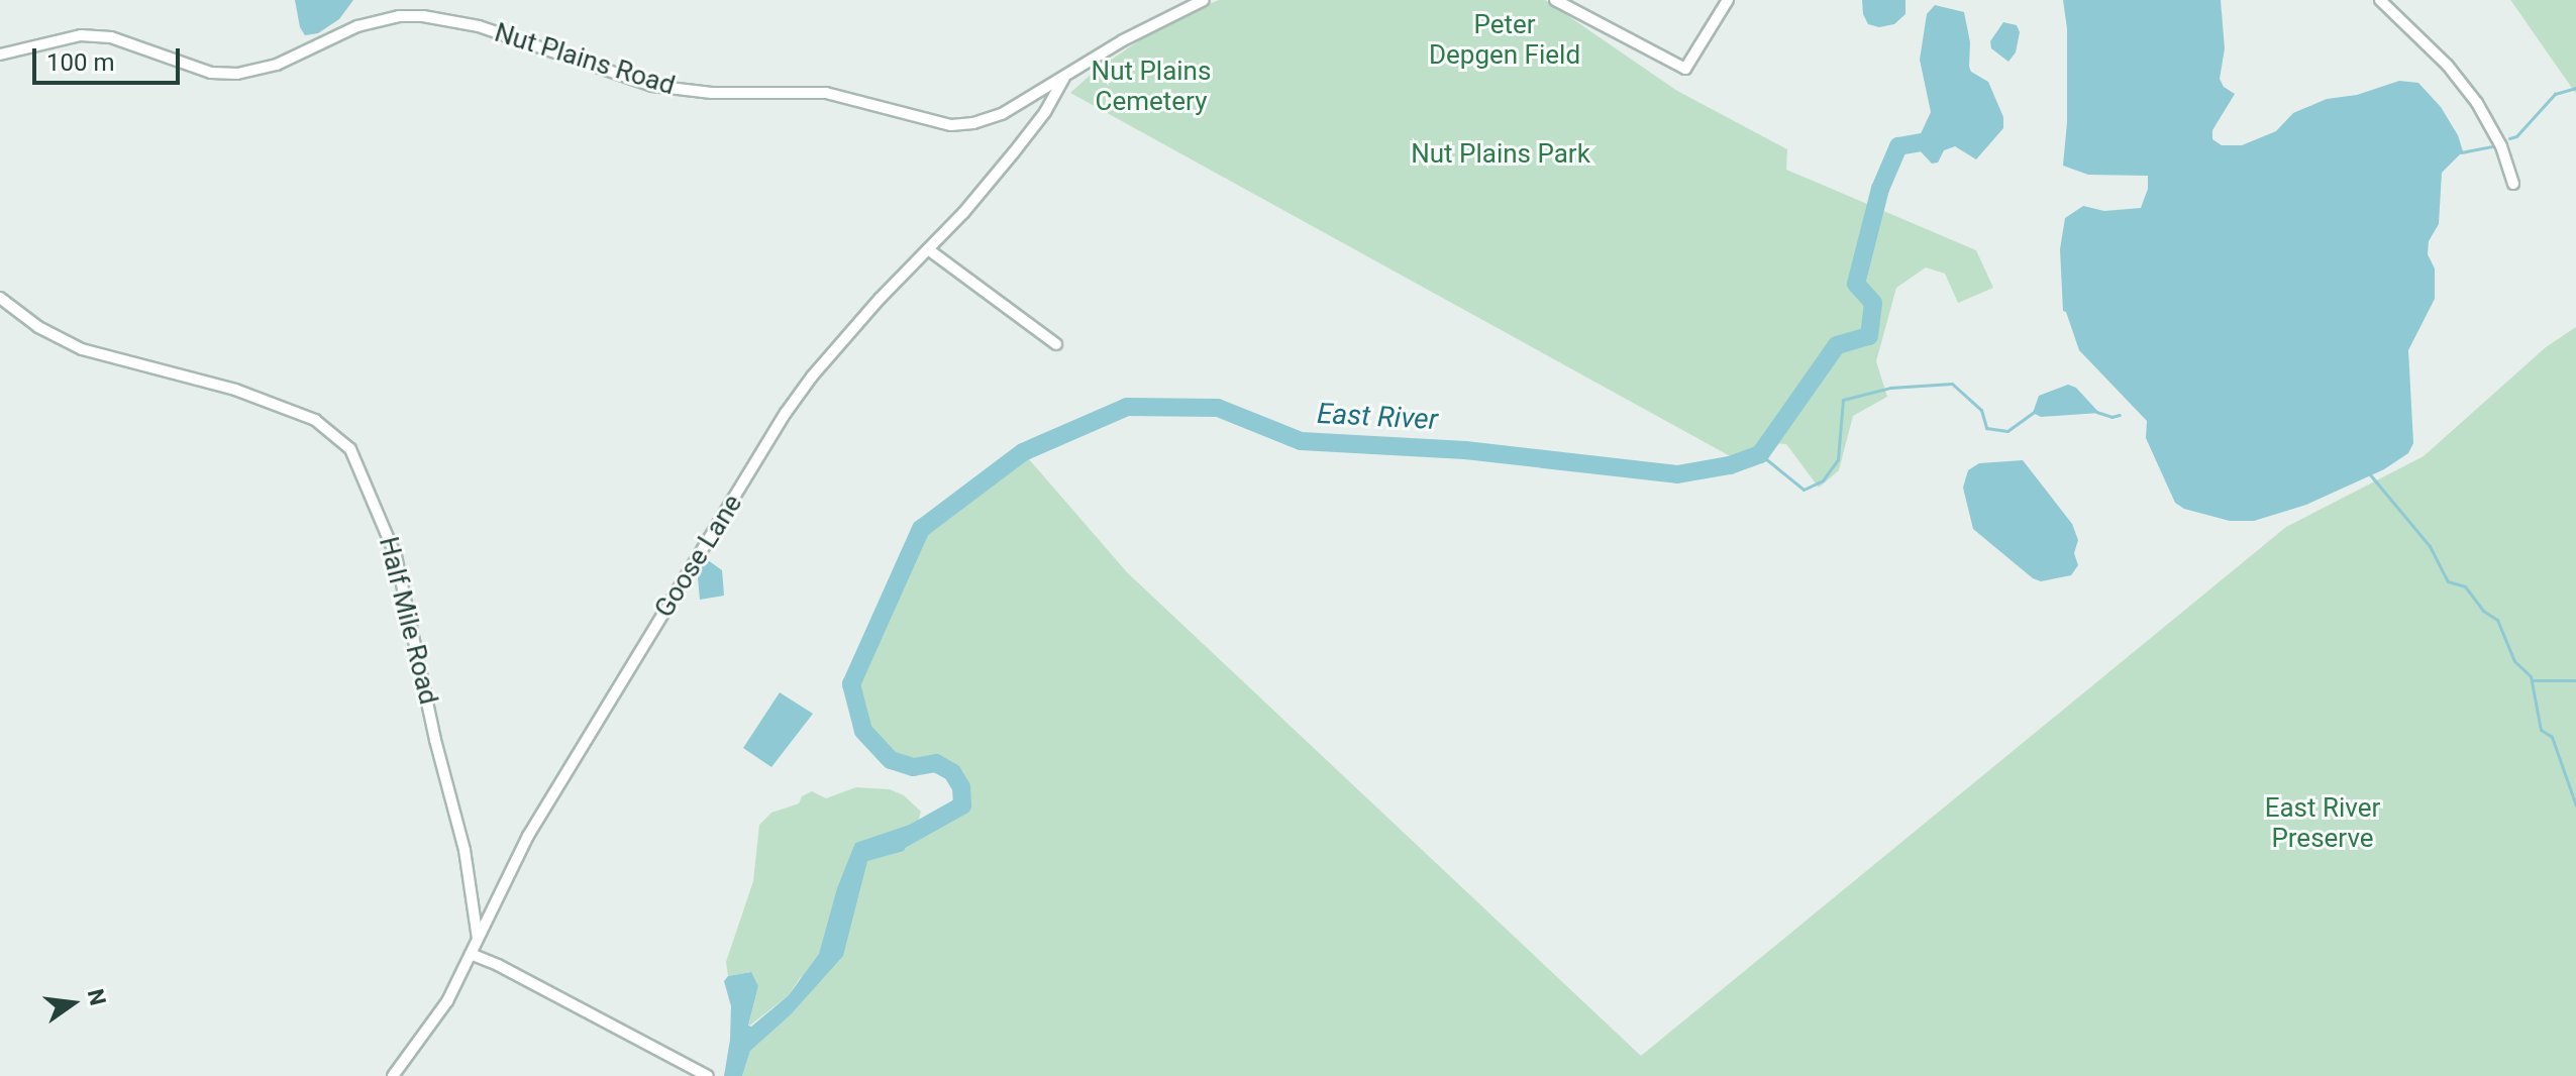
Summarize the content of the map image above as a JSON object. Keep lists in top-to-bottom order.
{
  "streets": {
    "street": ["Nut Plains Road", "Goose Lane", "Half Mile Road"]
  },
  "crossings": [
    ["Nut Plains Road", "Goose Lane"],
    ["Goose Lane", "Half Mile Road"]
  ],
  "water": ["East River"],
  "parks": [
    "Peter Depgen Field",
    "Nut Plains Cemetery",
    "Nut Plains Park",
    "East River Preserve"
  ],
  "scale_bar": "100 m",
  "north": "right"
}
